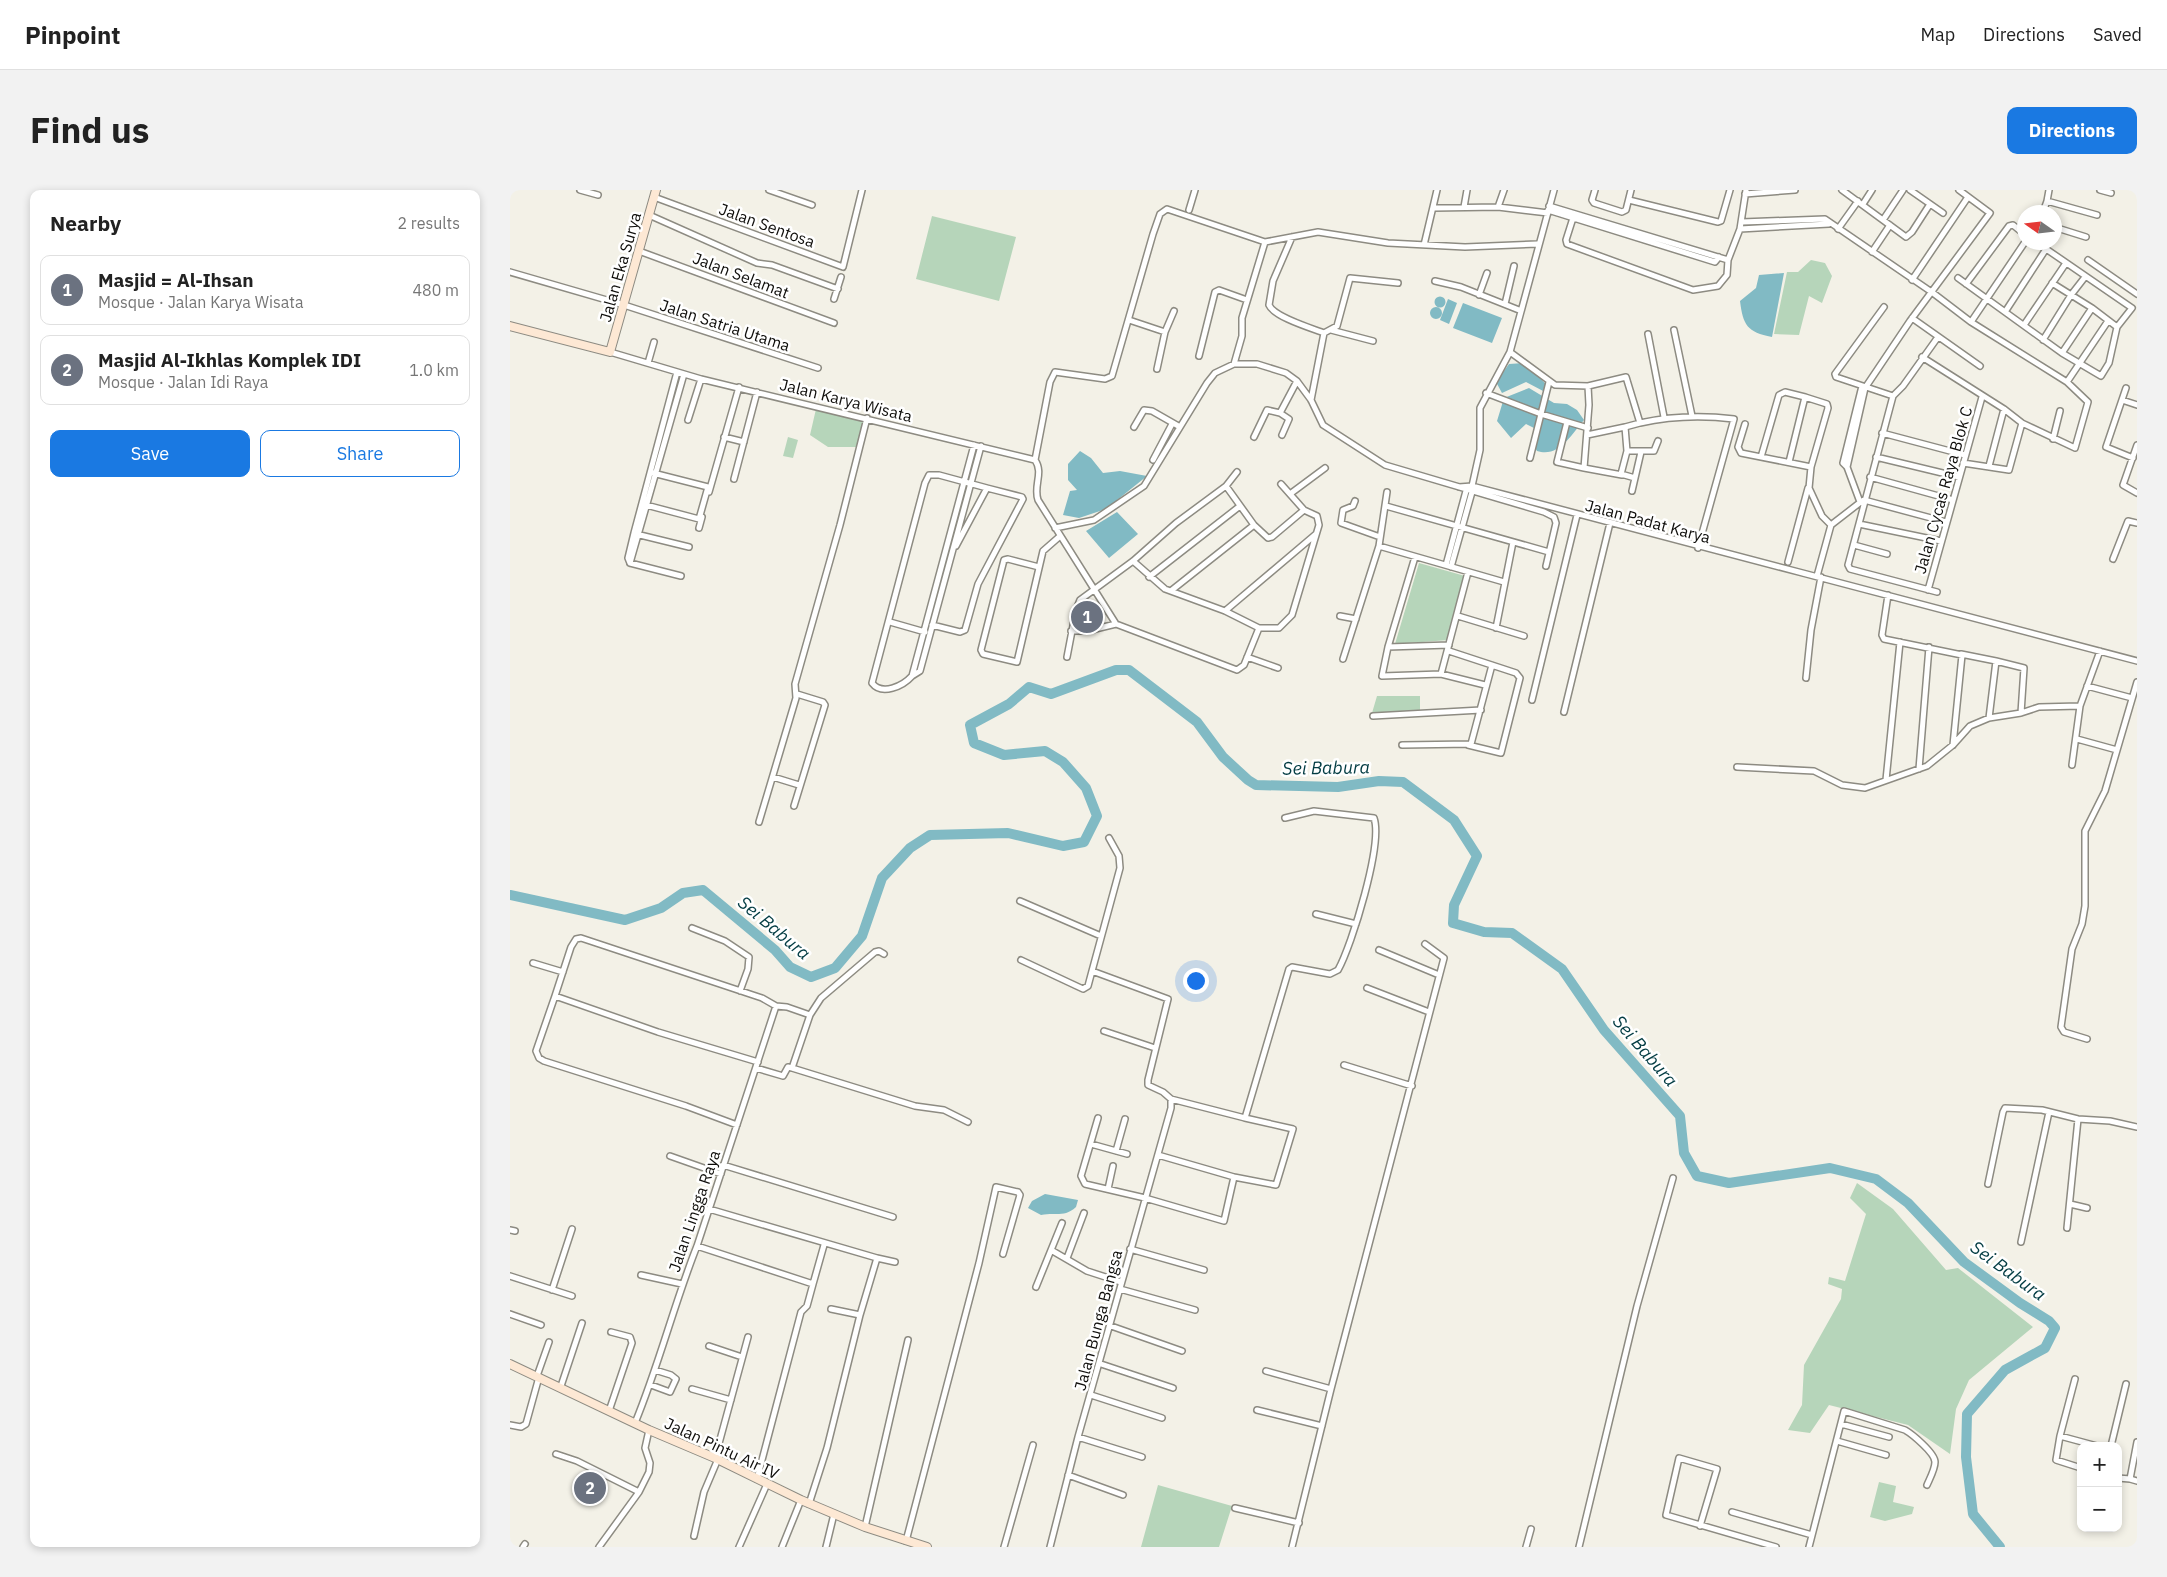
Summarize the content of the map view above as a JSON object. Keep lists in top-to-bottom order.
{
  "streets": {
    "main road": ["Jalan Eka Surya", "Jalan Karya Wisata", "Jalan Pintu Air IV"],
    "street": [
      "Jalan Sentosa",
      "Jalan Selamat",
      "Jalan Satria Utama",
      "Jalan Cycas Raya Blok C",
      "Jalan Padat Karya",
      "Jalan Lingga Raya",
      "Jalan Bunga Bangsa"
    ]
  },
  "crossings": [
    ["Jalan Sentosa", "Jalan Eka Surya"],
    ["Jalan Eka Surya", "Jalan Selamat"],
    ["Jalan Eka Surya", "Jalan Satria Utama"],
    ["Jalan Eka Surya", "Jalan Karya Wisata"],
    ["Jalan Lingga Raya", "Jalan Pintu Air IV"]
  ],
  "water": ["Sei Babura"],
  "north": "left",
  "page": {
    "header": "Pinpoint",
    "nav": ["Map", "Directions", "Saved"],
    "title": "Find us",
    "buttons": [
      "Directions",
      ["Save", "Share"]
    ],
    "heading": ["Nearby", "2 results"],
    "list": [
      {
        "mark": "1",
        "name": "Masjid = Al-Ihsan",
        "note": "Mosque · Jalan Karya Wisata",
        "value": "480 m"
      },
      {
        "mark": "2",
        "name": "Masjid Al-Ikhlas Komplek IDI",
        "note": "Mosque · Jalan Idi Raya",
        "value": "1.0 km"
      }
    ],
    "pins": ["1", "2"],
    "map_buttons": ["+", "−"]
  }
}
